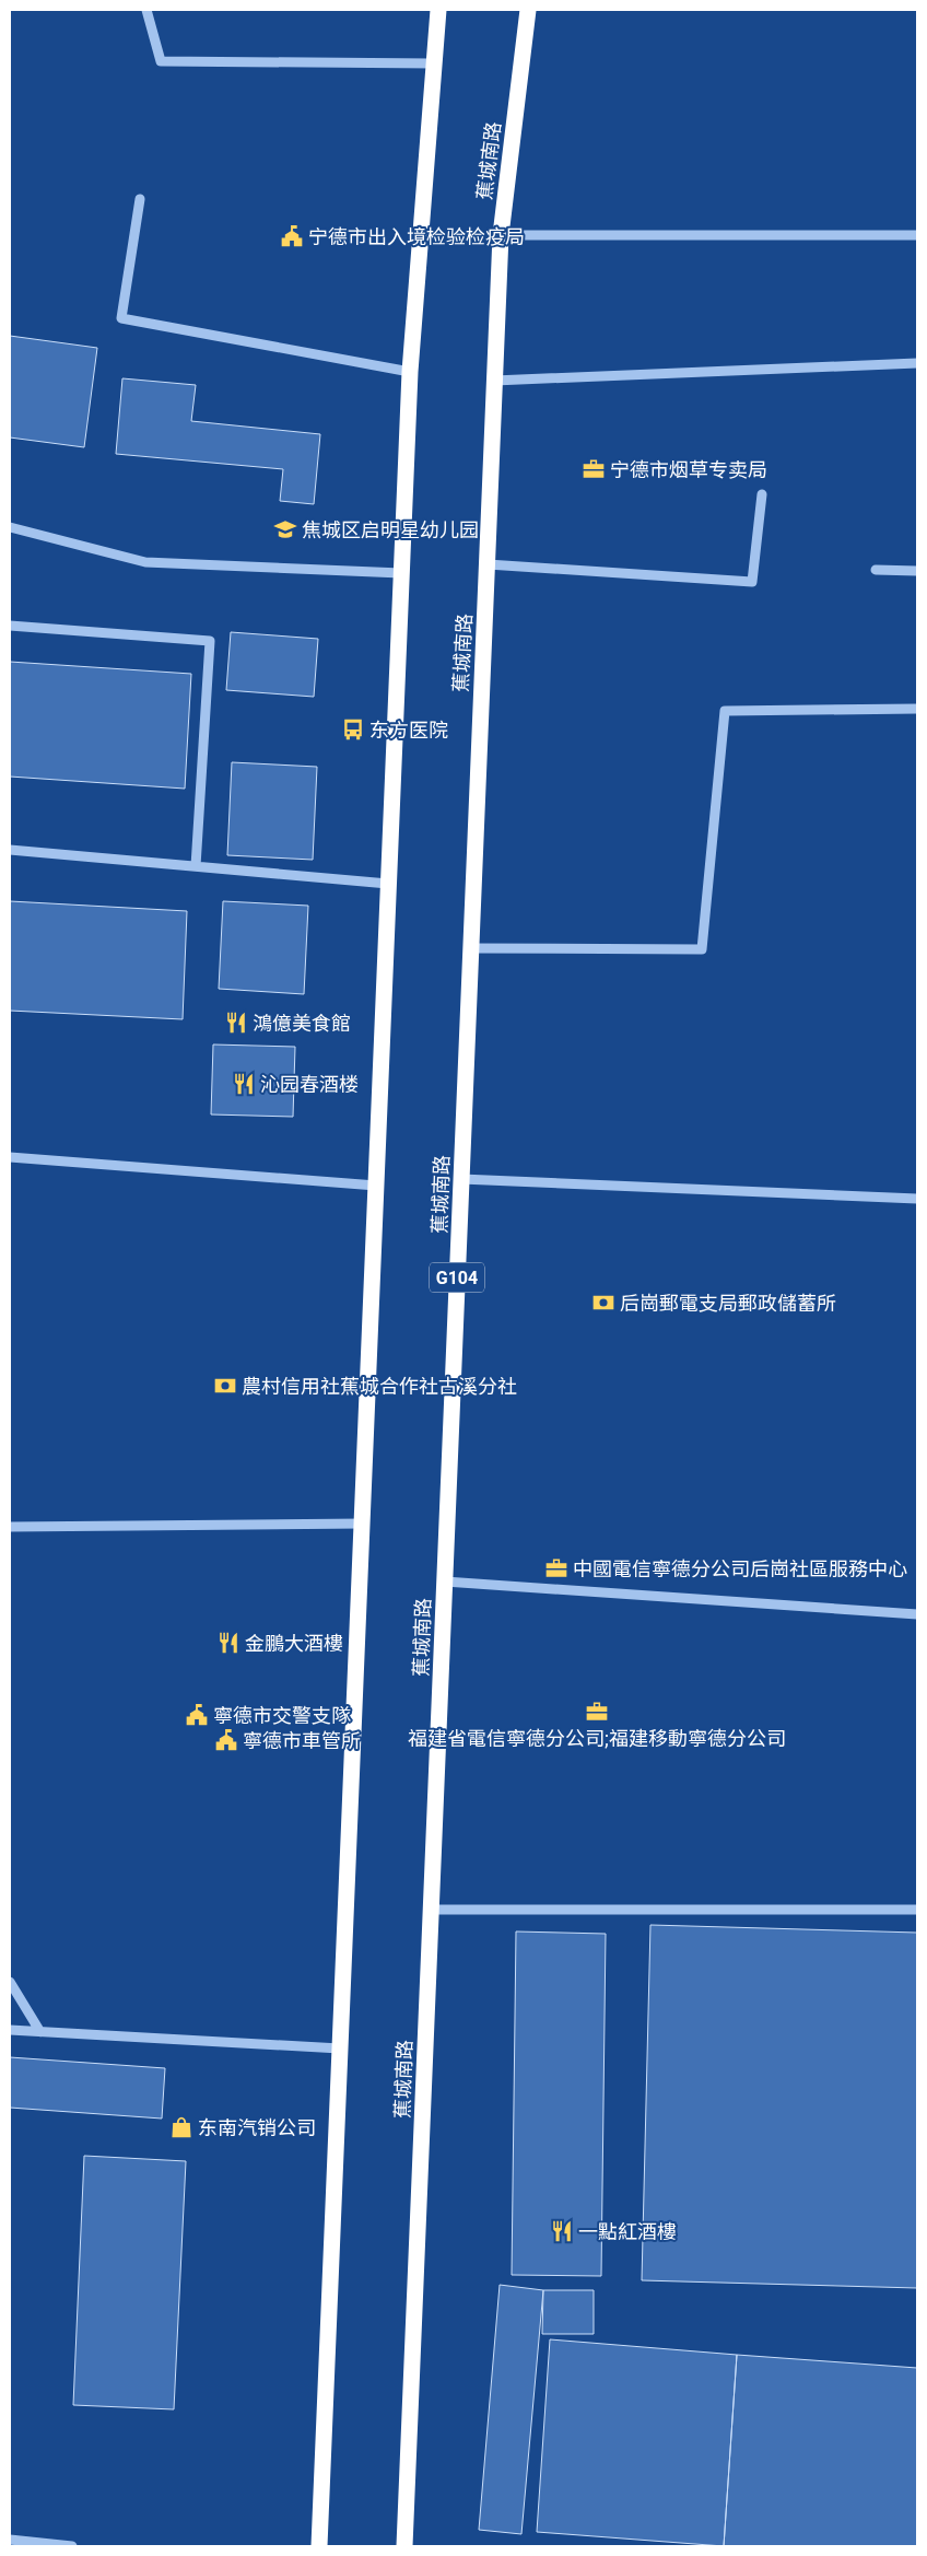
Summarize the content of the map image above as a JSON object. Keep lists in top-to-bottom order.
{
  "streets": {
    "highway": ["蕉城南路", "G104"]
  },
  "places": {
    "public building": ["宁德市出入境检验检疫局", "寧德市交警支隊", "寧德市車管所"],
    "office": ["宁德市烟草专卖局", "中國電信寧德分公司后崗社區服務中心", "福建省電信寧德分公司;福建移動寧德分公司"],
    "school or university": ["焦城区启明星幼儿园"],
    "bus stop": ["东方医院"],
    "restaurant": [
      "鴻億美食館",
      "沁园春酒楼",
      "金鵬大酒樓",
      "一點紅酒樓"
    ],
    "bank": ["后崗郵電支局郵政儲蓄所", "農村信用社蕉城合作社古溪分社"],
    "shop": ["东南汽销公司"]
  }
}
